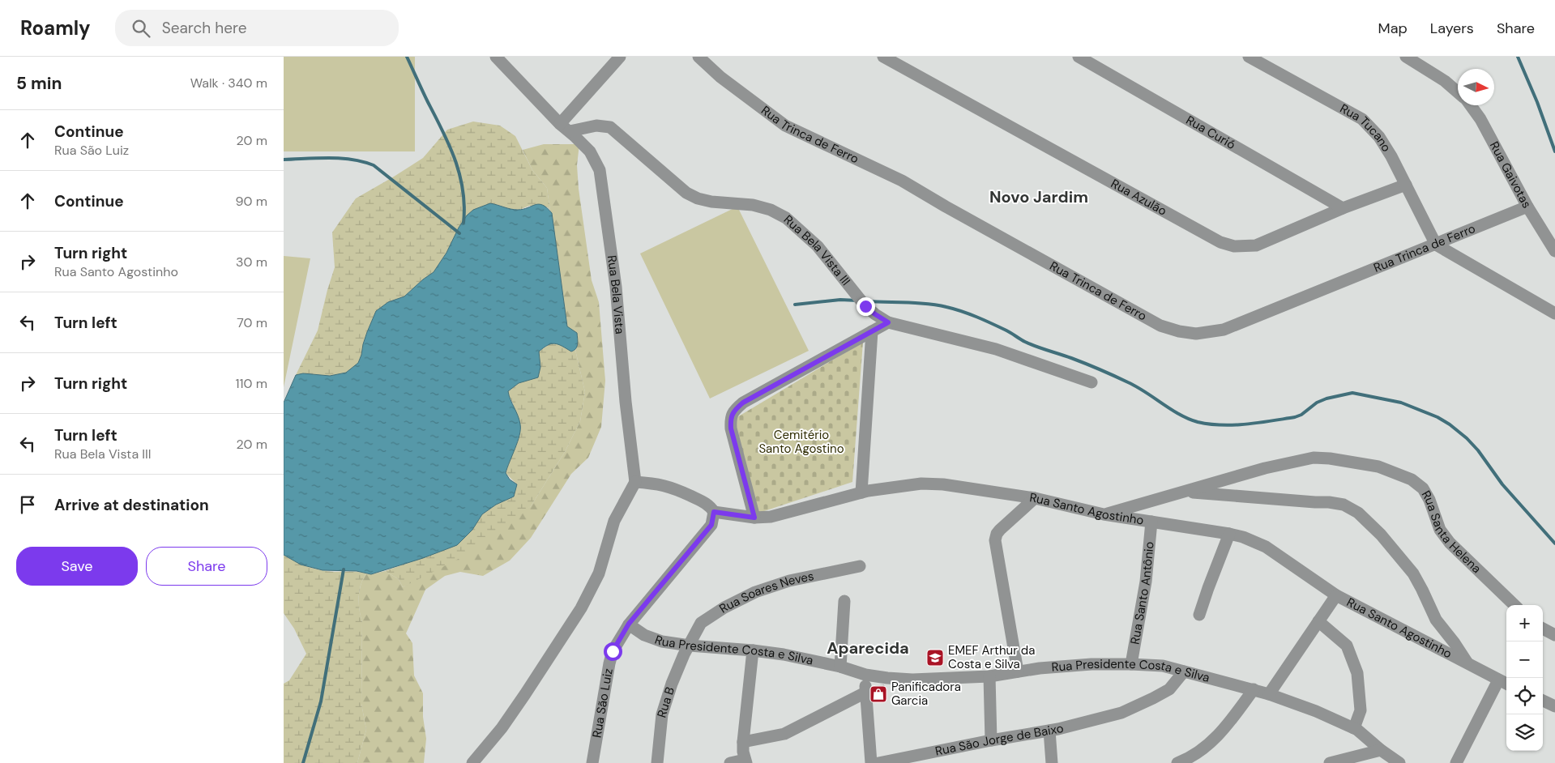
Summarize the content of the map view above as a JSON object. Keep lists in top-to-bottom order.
{
  "streets": {
    "street": [
      "Rua Tucano",
      "Rua Curió",
      "Rua Trinca de Ferro",
      "Rua Gaivotas",
      "Rua Azulão",
      "Rua Bela Vista III",
      "Rua Bela Vista",
      "Rua Santo Agostinho",
      "Rua Santa Helena",
      "Rua Santo Antônio",
      "Rua Soares Neves",
      "Rua Presidente Costa e Silva",
      "Rua B",
      "Rua São Luiz",
      "Rua São Jorge de Baixo"
    ]
  },
  "crossings": [
    ["Rua Tucano", "Rua Trinca de Ferro"],
    ["Rua Tucano", "Rua Azulão"],
    ["Rua Curió", "Rua Azulão"],
    ["Rua Trinca de Ferro", "Rua Gaivotas"],
    ["Rua Bela Vista III", "Rua Bela Vista"],
    ["Rua Santo Agostinho", "Rua Santa Helena"],
    ["Rua Santo Agostinho", "Rua Santo Antônio"],
    ["Rua Santo Antônio", "Rua Presidente Costa e Silva"],
    ["Rua Soares Neves", "Rua Presidente Costa e Silva"],
    ["Rua Soares Neves", "Rua B"],
    ["Rua Presidente Costa e Silva", "Rua B"],
    ["Rua Presidente Costa e Silva", "Rua São Luiz"],
    ["Rua Presidente Costa e Silva", "Rua São Jorge de Baixo"]
  ],
  "districts": ["Novo Jardim", "Aparecida"],
  "parks": ["Cemitério Santo Agostino"],
  "places": {
    "school or university": ["EMEF Arthur da Costa e Silva"],
    "shop": ["Panificadora Garcia"]
  },
  "north": "right",
  "page": {
    "header": "Roamly",
    "search": "Search here",
    "nav": ["Map", "Layers", "Share"],
    "heading": ["5 min", "Walk · 340 m"],
    "list": [
      ["Continue", "Rua São Luiz", "20 m"],
      ["Continue", "90 m"],
      ["Turn right", "Rua Santo Agostinho", "30 m"],
      ["Turn left", "70 m"],
      ["Turn right", "110 m"],
      ["Turn left", "Rua Bela Vista III", "20 m"],
      "Arrive at destination"
    ],
    "buttons": ["Save", "Share"],
    "map_buttons": ["+", "−"]
  }
}
